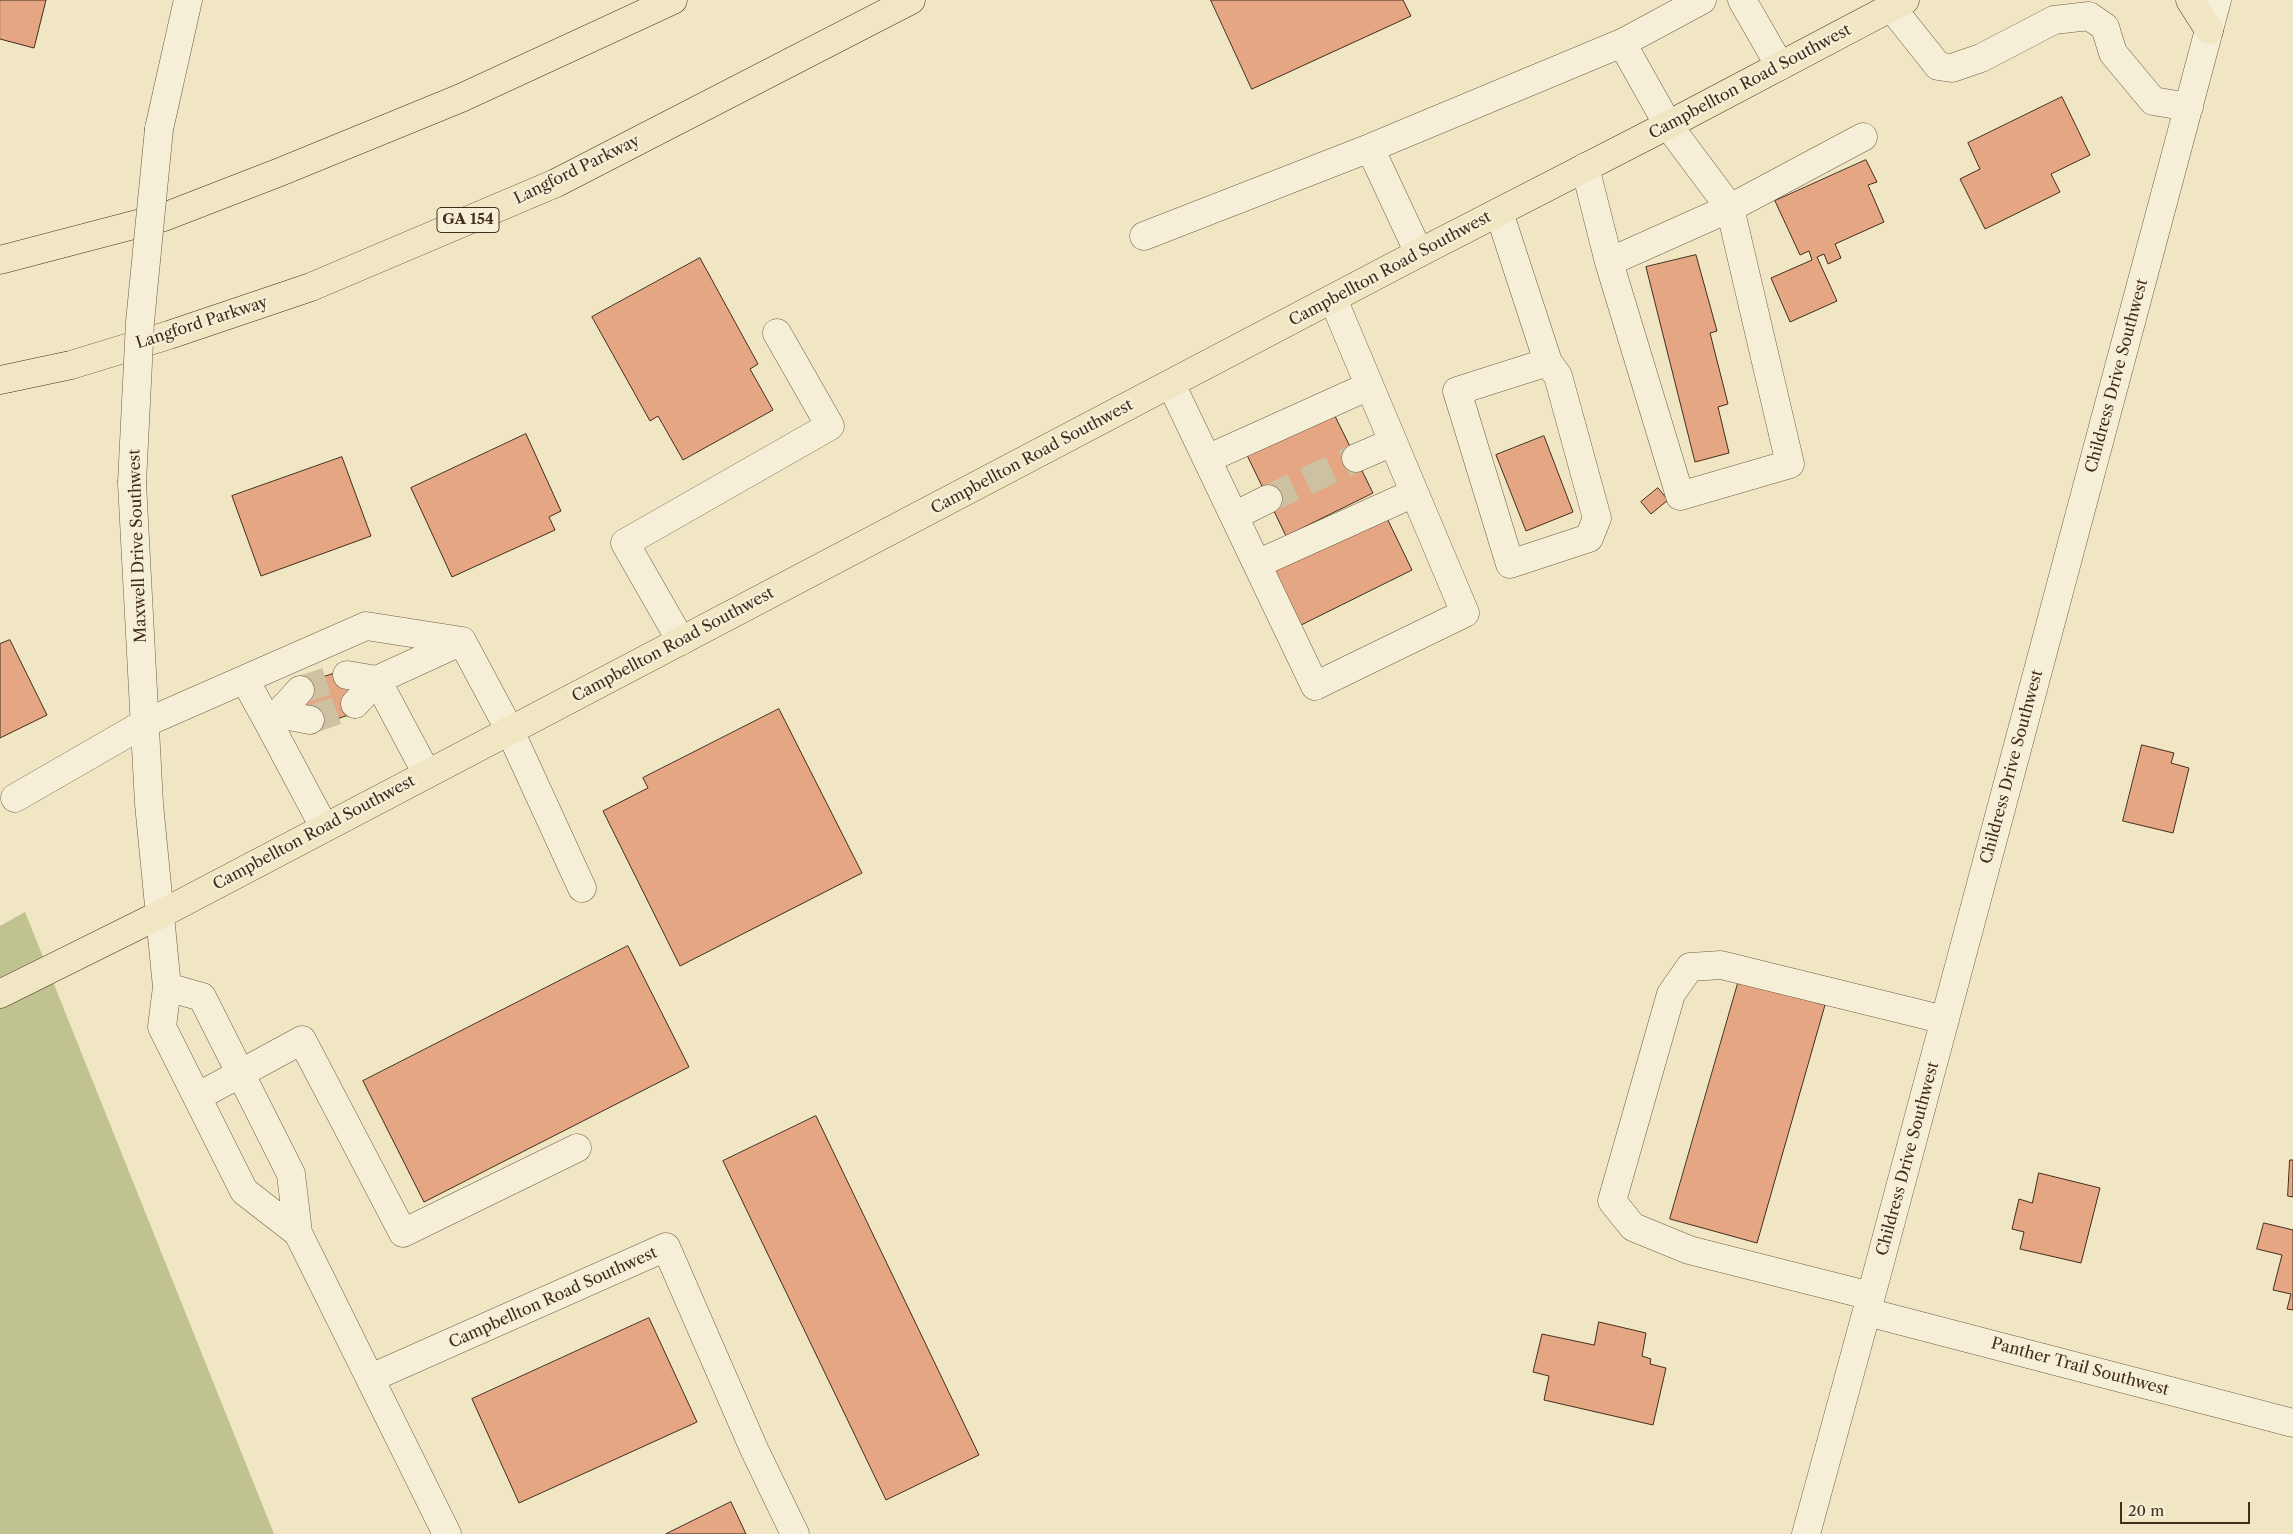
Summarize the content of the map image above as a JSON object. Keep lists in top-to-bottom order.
{
  "streets": {
    "main road": ["Campbellton Road Southwest", "Langford Parkway", "GA 154"],
    "street": ["Childress Drive Southwest", "Maxwell Drive Southwest", "Panther Trail Southwest"]
  },
  "crossings": [
    ["Campbellton Road Southwest", "Maxwell Drive Southwest"],
    ["Childress Drive Southwest", "Panther Trail Southwest"]
  ],
  "scale_bar": "20 m"
}
